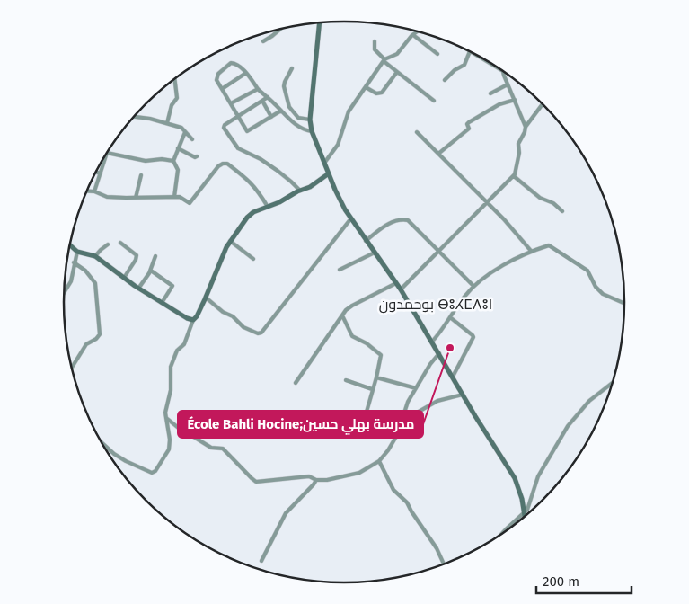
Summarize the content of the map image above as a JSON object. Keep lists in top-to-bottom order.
{
  "districts": ["بوحمدون ⴱⵓⵃⵎⴷⵓⵏ"],
  "places": ["École Bahli Hocine;مدرسة بهلي حسين"],
  "scale_bar": "200 m"
}
